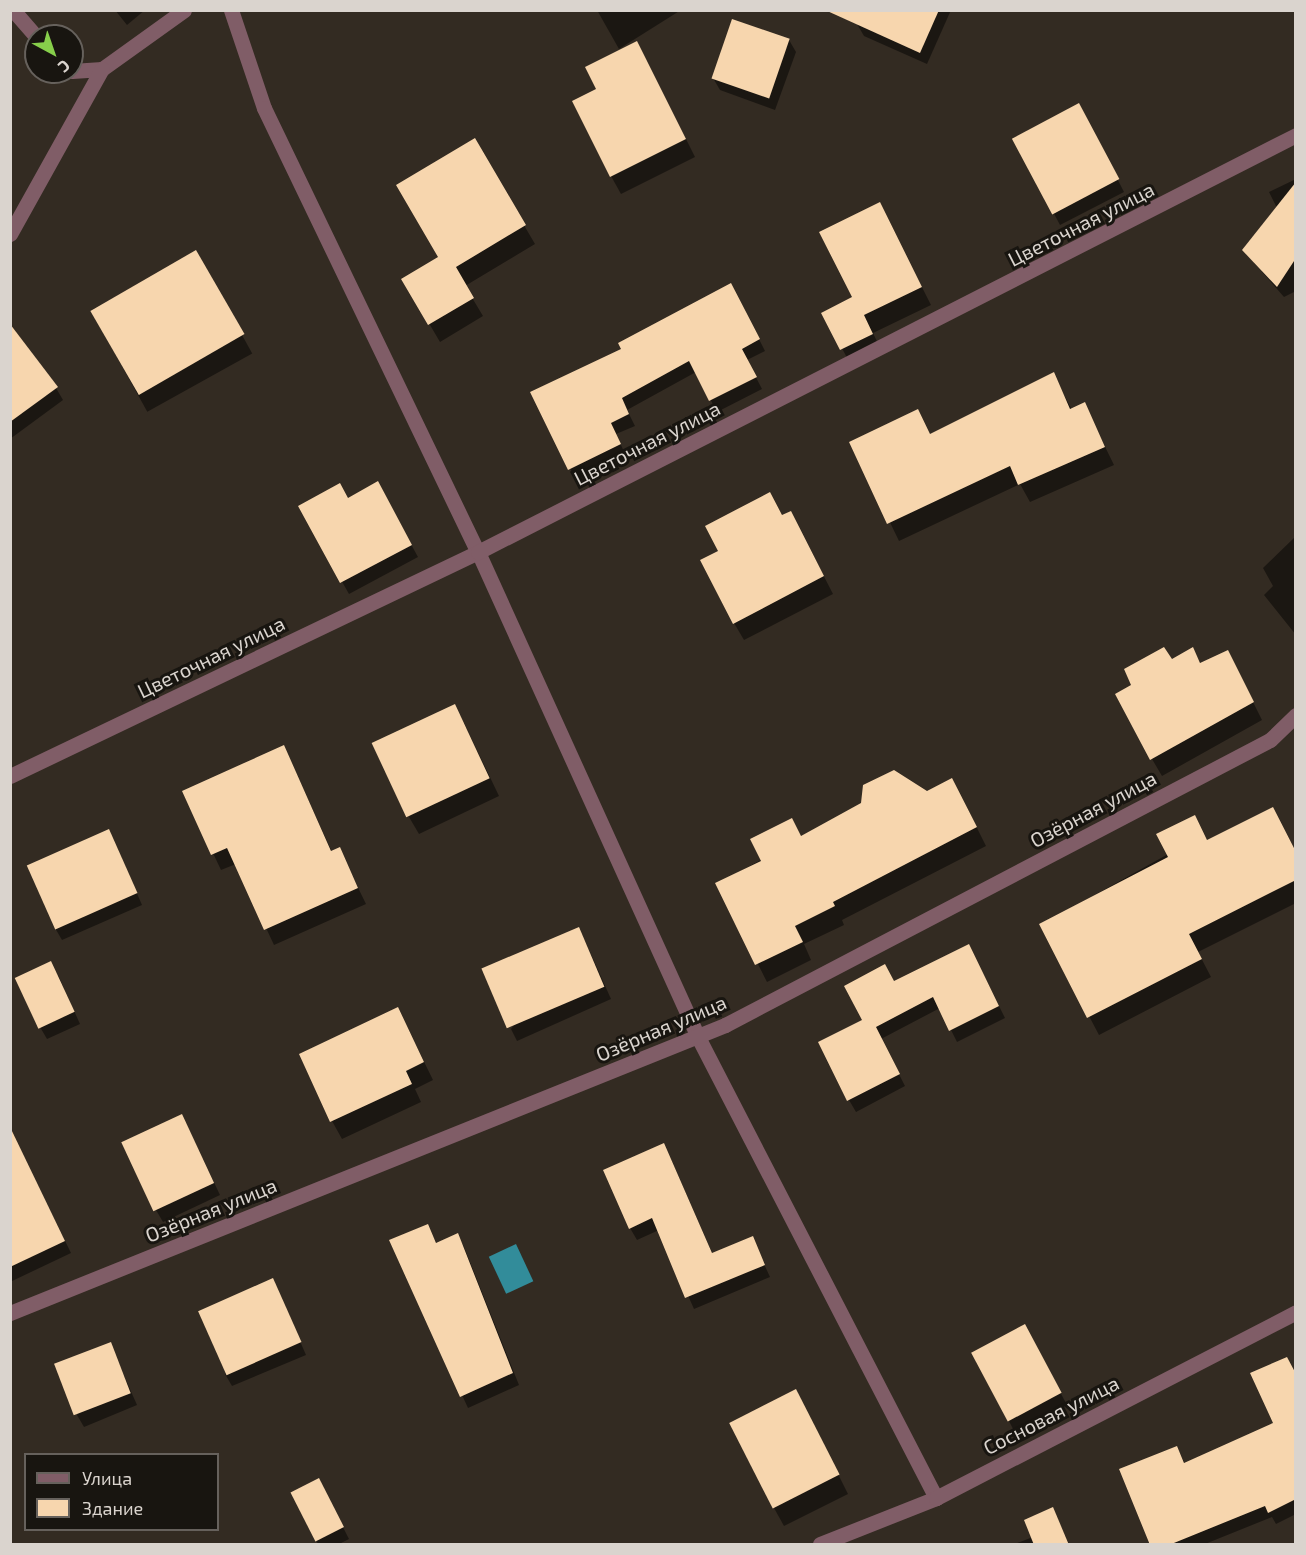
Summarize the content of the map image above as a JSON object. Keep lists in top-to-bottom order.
{
  "streets": {
    "street": ["Цветочная улица", "Озёрная улица", "Сосновая улица"]
  },
  "legend": ["Улица", "Здание"],
  "north": "bottom right"
}
